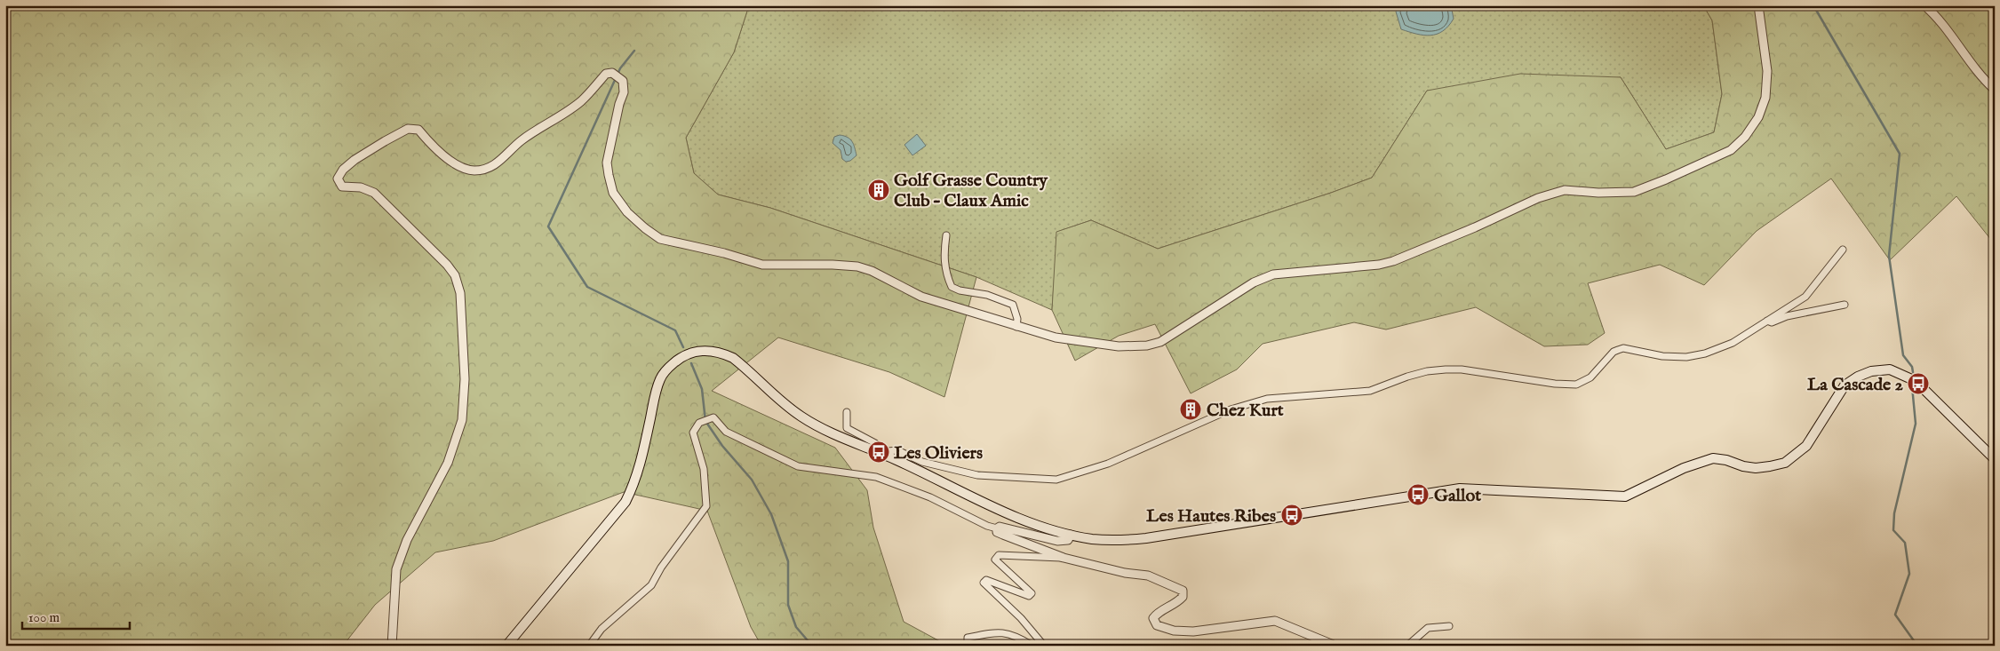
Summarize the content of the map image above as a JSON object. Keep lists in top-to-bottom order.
{
  "places": {
    "building": ["Golf Grasse Country Club – Claux Amic", "Chez Kurt"],
    "bus stop": [
      "La Cascade 2",
      "Les Oliviers",
      "Gallot",
      "Les Hautes Ribes"
    ]
  },
  "scale_bar": "100 m"
}
